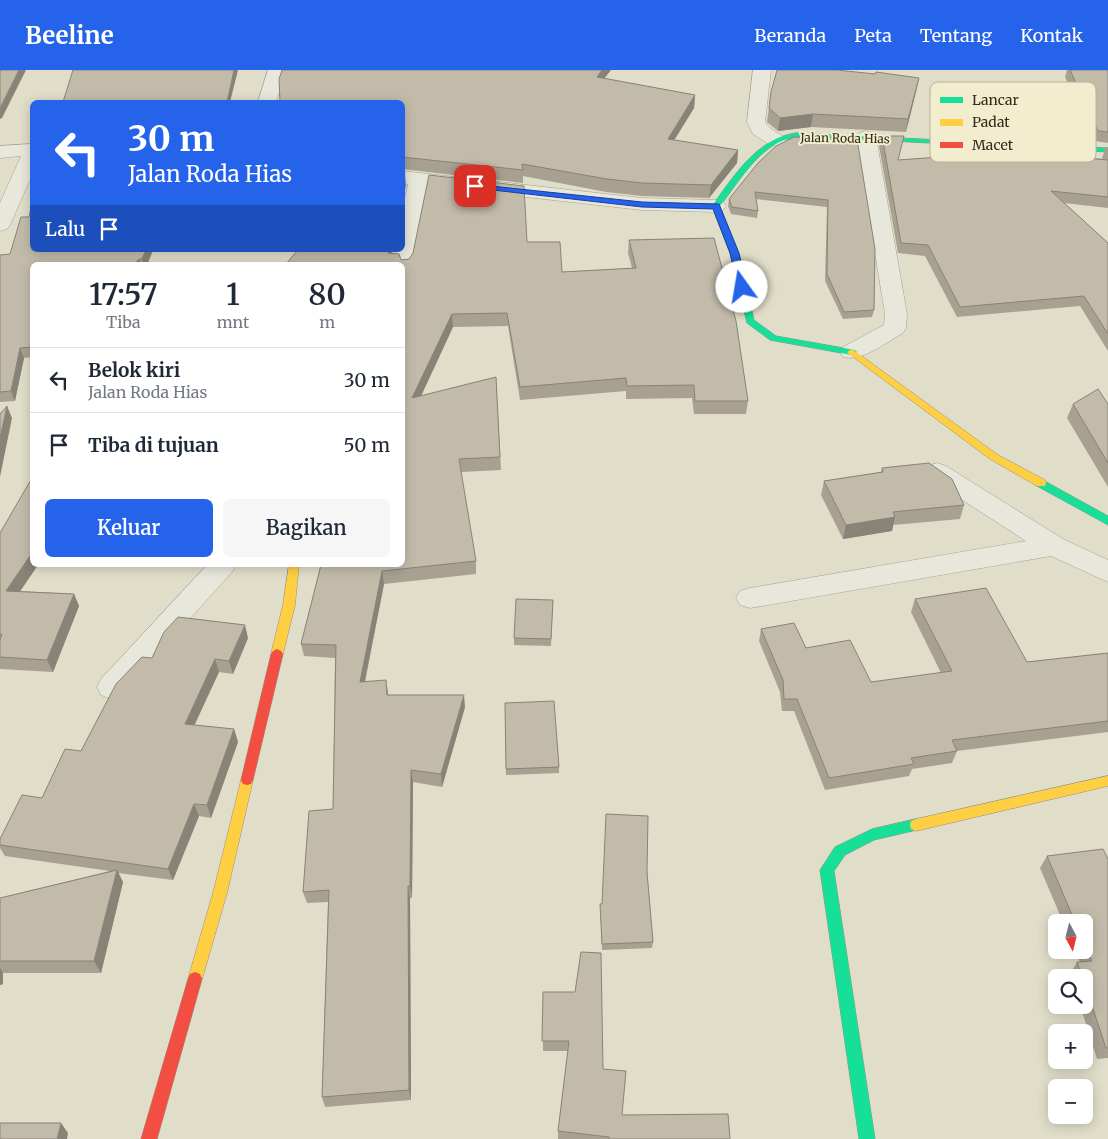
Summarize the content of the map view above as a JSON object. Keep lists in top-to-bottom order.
{
  "streets": {
    "street": ["Jalan Roda Hias"]
  },
  "legend": ["Lancar", "Padat", "Macet"],
  "north": "bottom",
  "page": {
    "header": "Beeline",
    "nav": [
      "Beranda",
      "Peta",
      "Tentang",
      "Kontak"
    ],
    "turn": ["30 m", "Jalan Roda Hias"],
    "then": "Lalu",
    "eta": [
      "17:57",
      "Tiba",
      "1",
      "mnt",
      "80",
      "m"
    ],
    "list": [
      {
        "name": "Belok kiri",
        "note": "Jalan Roda Hias",
        "value": "30 m"
      },
      {
        "name": "Tiba di tujuan",
        "value": "50 m"
      }
    ],
    "buttons": ["Keluar", "Bagikan"],
    "map_buttons": ["+", "−"]
  }
}
